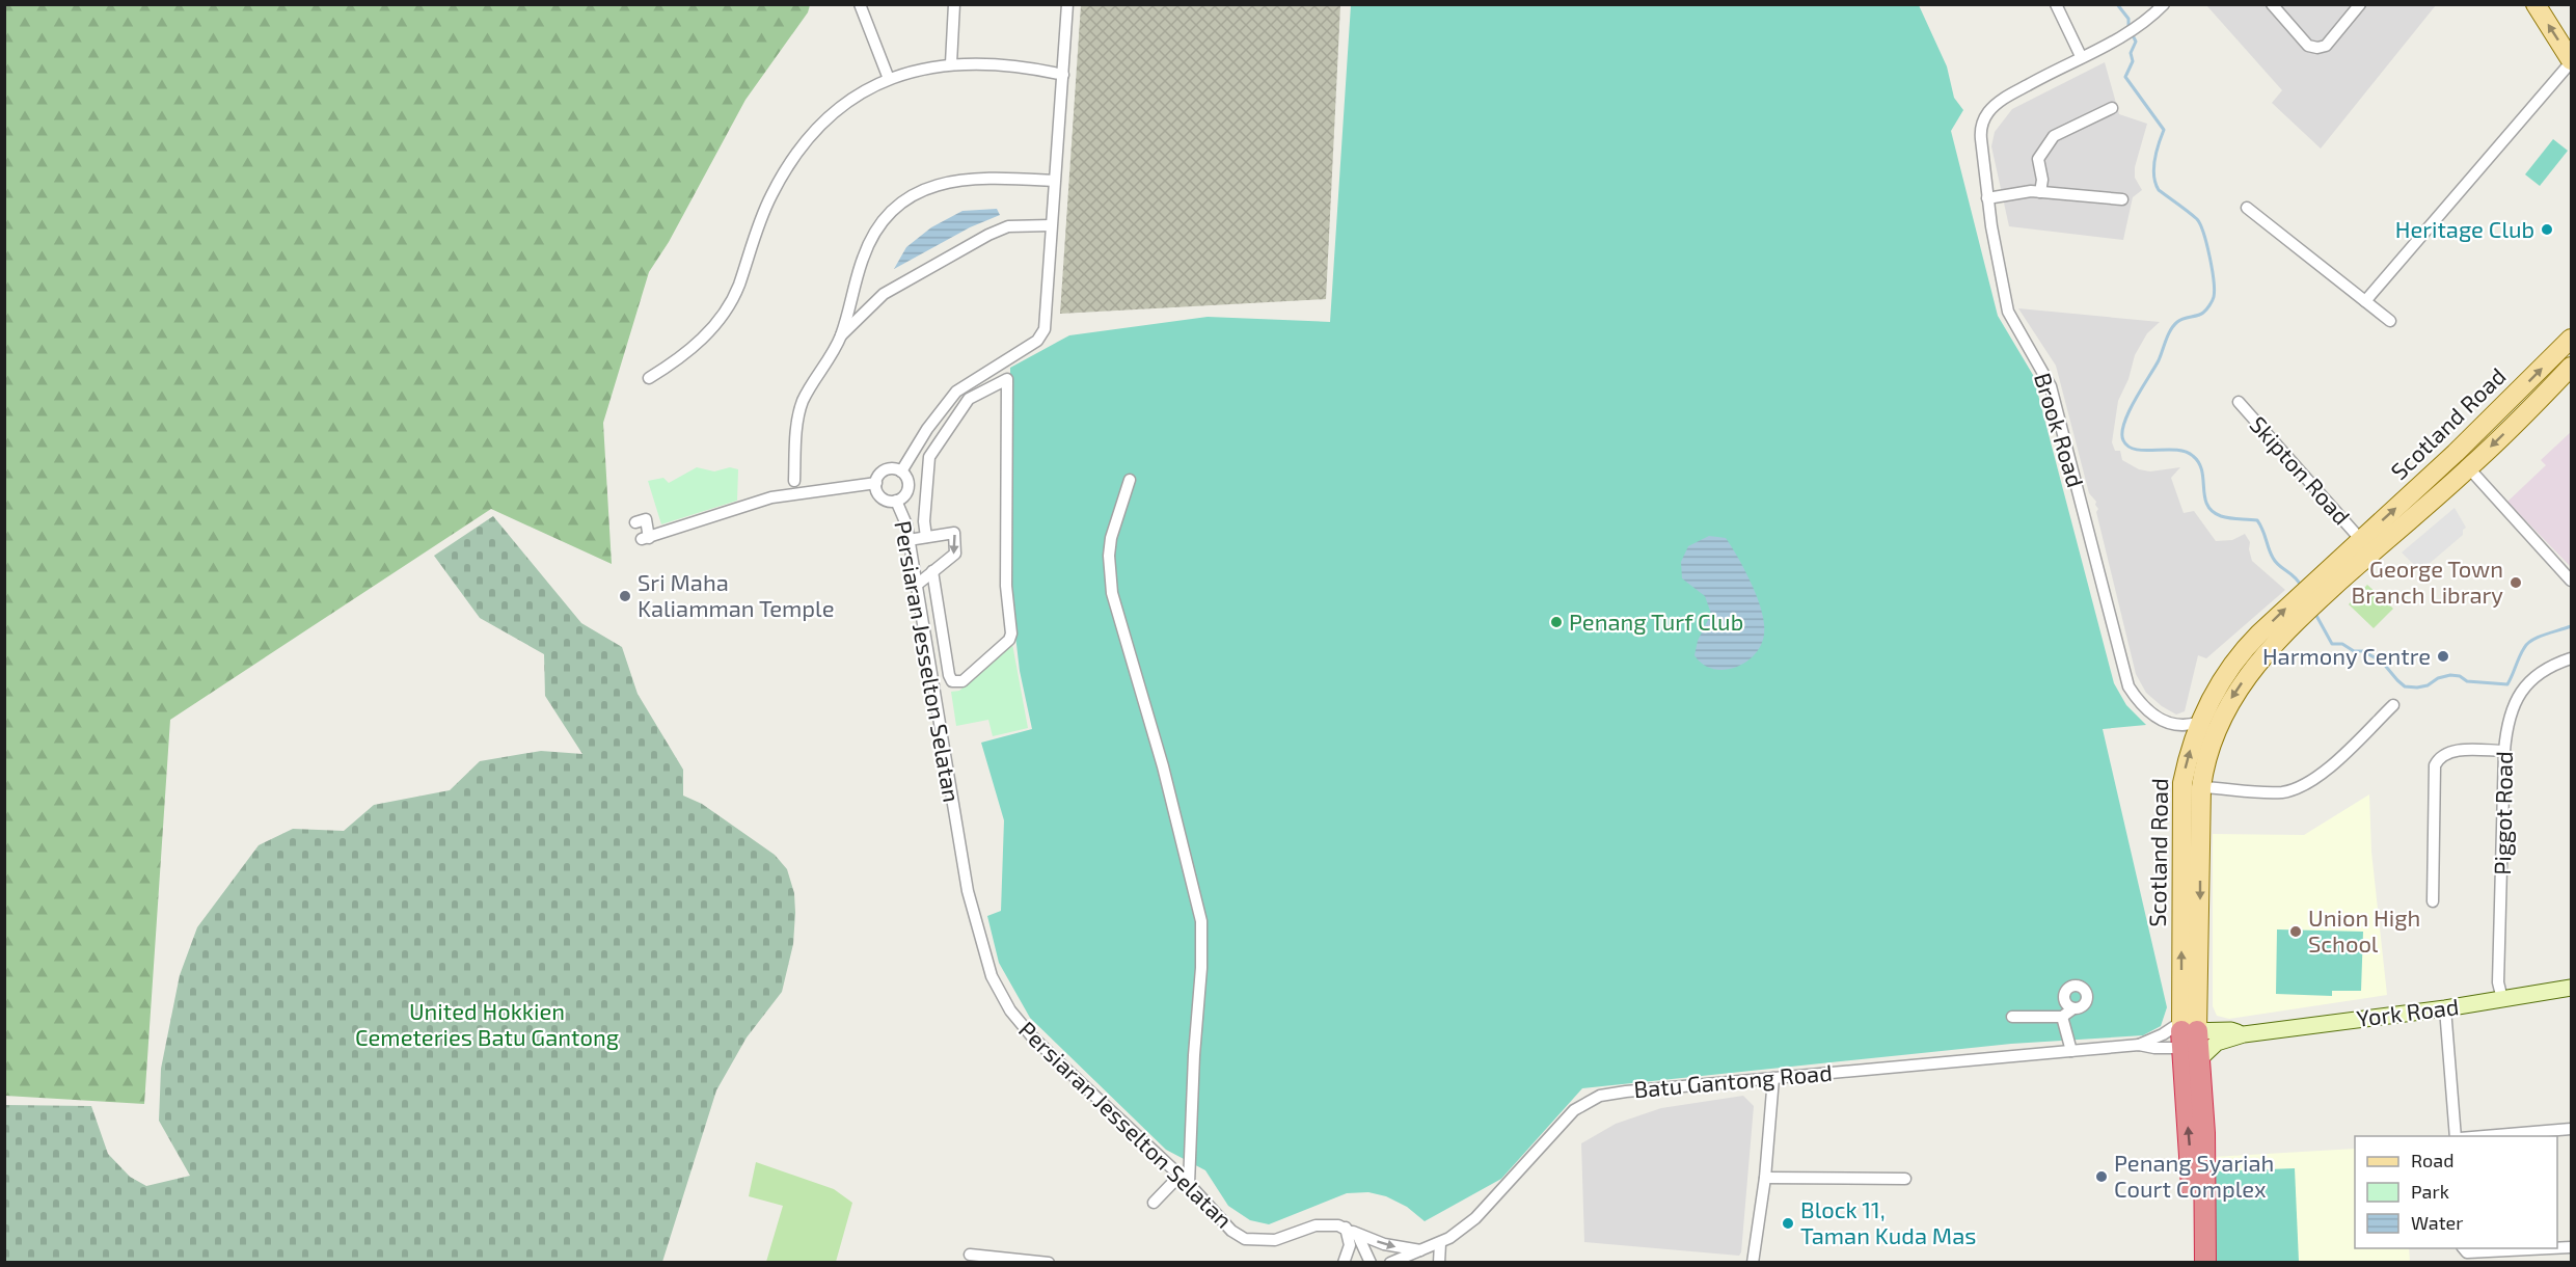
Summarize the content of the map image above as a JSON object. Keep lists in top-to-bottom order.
{
  "streets": {
    "highway": ["Scotland Road"],
    "street": [
      "Brook Road",
      "Skipton Road",
      "Persiaran Jesselton Selatan",
      "Piggot Road",
      "York Road",
      "Batu Gantong Road"
    ]
  },
  "crossings": [
    ["Scotland Road", "Brook Road"],
    ["Scotland Road", "Skipton Road"],
    ["Scotland Road", "York Road"],
    ["Scotland Road", "Batu Gantong Road"],
    ["Piggot Road", "York Road"],
    ["York Road", "Batu Gantong Road"]
  ],
  "parks": ["United Hokkien Cemeteries Batu Gantong"],
  "places": [
    "Heritage Club",
    "George Town Branch Library",
    "Sri Maha Kaliamman Temple",
    "Penang Turf Club",
    "Harmony Centre",
    "Union High School",
    "Penang Syariah Court Complex",
    "Block 11, Taman Kuda Mas"
  ],
  "legend": ["Road", "Park", "Water"]
}
